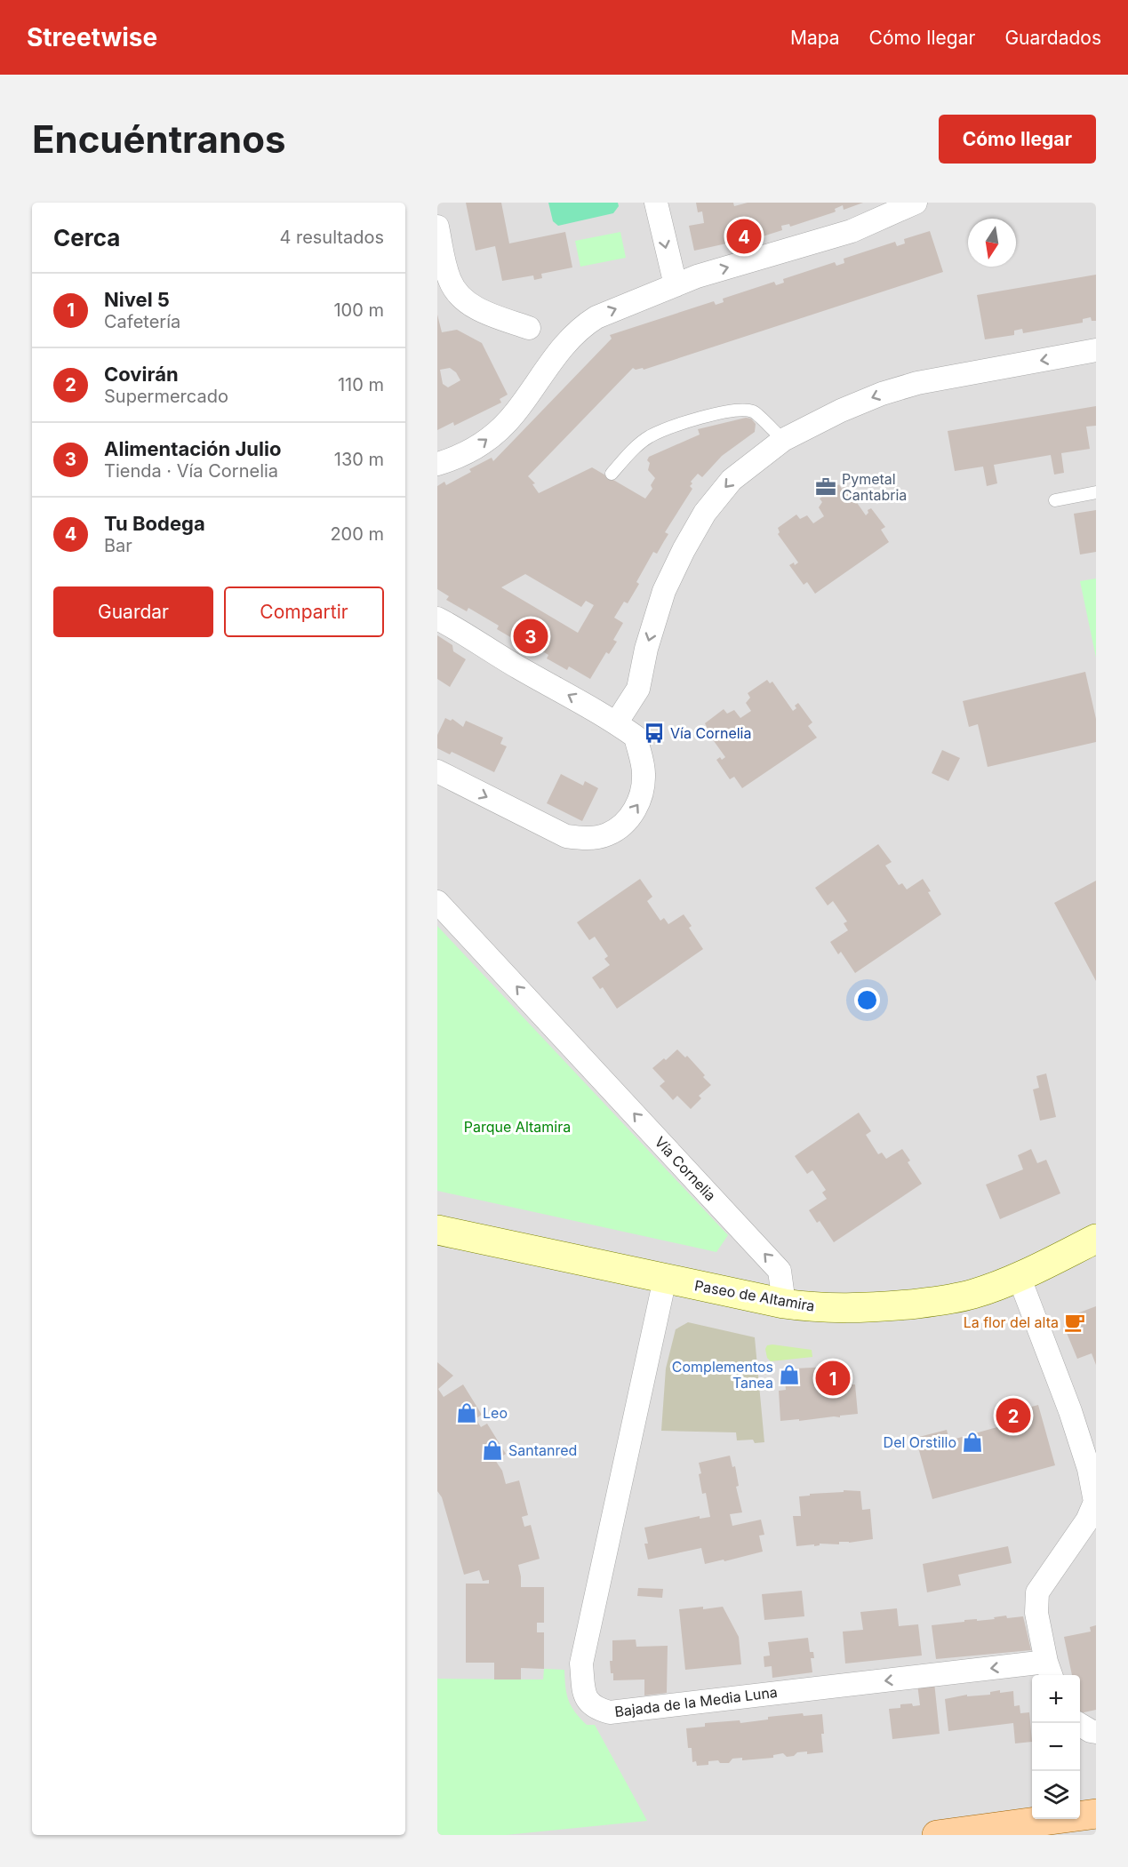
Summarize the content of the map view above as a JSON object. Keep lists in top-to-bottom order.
{
  "streets": {
    "main road": ["Paseo de Altamira"],
    "street": ["Vía Cornelia", "Bajada de la Media Luna"]
  },
  "crossings": [
    ["Vía Cornelia", "Paseo de Altamira"],
    ["Paseo de Altamira", "Bajada de la Media Luna"]
  ],
  "one_way": ["Vía Cornelia"],
  "parks": ["Parque Altamira"],
  "places": {
    "office": ["Pymetal Cantabria"],
    "bus stop": ["Vía Cornelia"],
    "cafe": ["La flor del alta"],
    "shop": [
      "Complementos Tanea",
      "Leo",
      "Del Orstillo",
      "Santanred"
    ]
  },
  "north": "bottom",
  "page": {
    "header": "Streetwise",
    "nav": ["Mapa", "Cómo llegar", "Guardados"],
    "buttons": [
      "Cómo llegar",
      ["Guardar", "Compartir"]
    ],
    "title": "Encuéntranos",
    "heading": ["Cerca", "4 resultados"],
    "pins": [
      "4",
      "3",
      "1",
      "2"
    ],
    "list": [
      {
        "mark": "1",
        "name": "Nivel 5",
        "note": "Cafetería",
        "value": "100 m"
      },
      {
        "mark": "2",
        "name": "Covirán",
        "note": "Supermercado",
        "value": "110 m"
      },
      {
        "mark": "3",
        "name": "Alimentación Julio",
        "note": "Tienda · Vía Cornelia",
        "value": "130 m"
      },
      {
        "mark": "4",
        "name": "Tu Bodega",
        "note": "Bar",
        "value": "200 m"
      }
    ],
    "map_buttons": ["+", "−"]
  }
}
